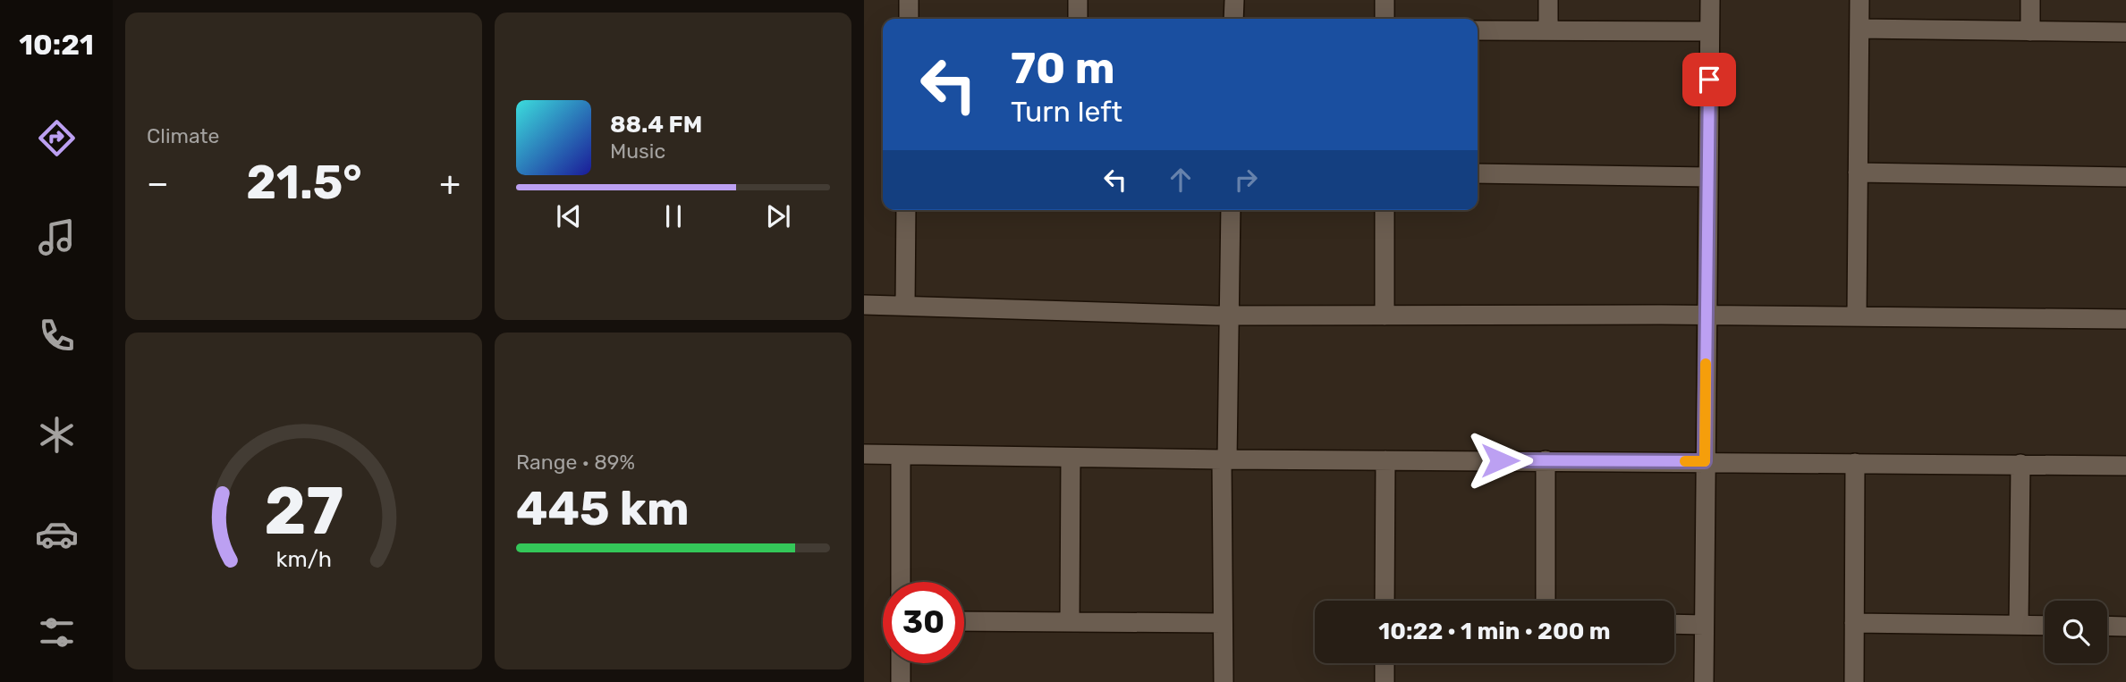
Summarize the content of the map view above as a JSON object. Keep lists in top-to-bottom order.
{
  "page": {
    "tabs": "10:21",
    "tile": [
      "Climate",
      ["Range · 89%", "445 km"]
    ],
    "turn": ["70 m", "Turn left"],
    "song": ["88.4 FM", "Music"],
    "heat": ["−", "21.5°", "+"],
    "limit": "30",
    "trip": "10:22 · 1 min · 200 m",
    "gauge": ["27", "km/h"]
  }
}
